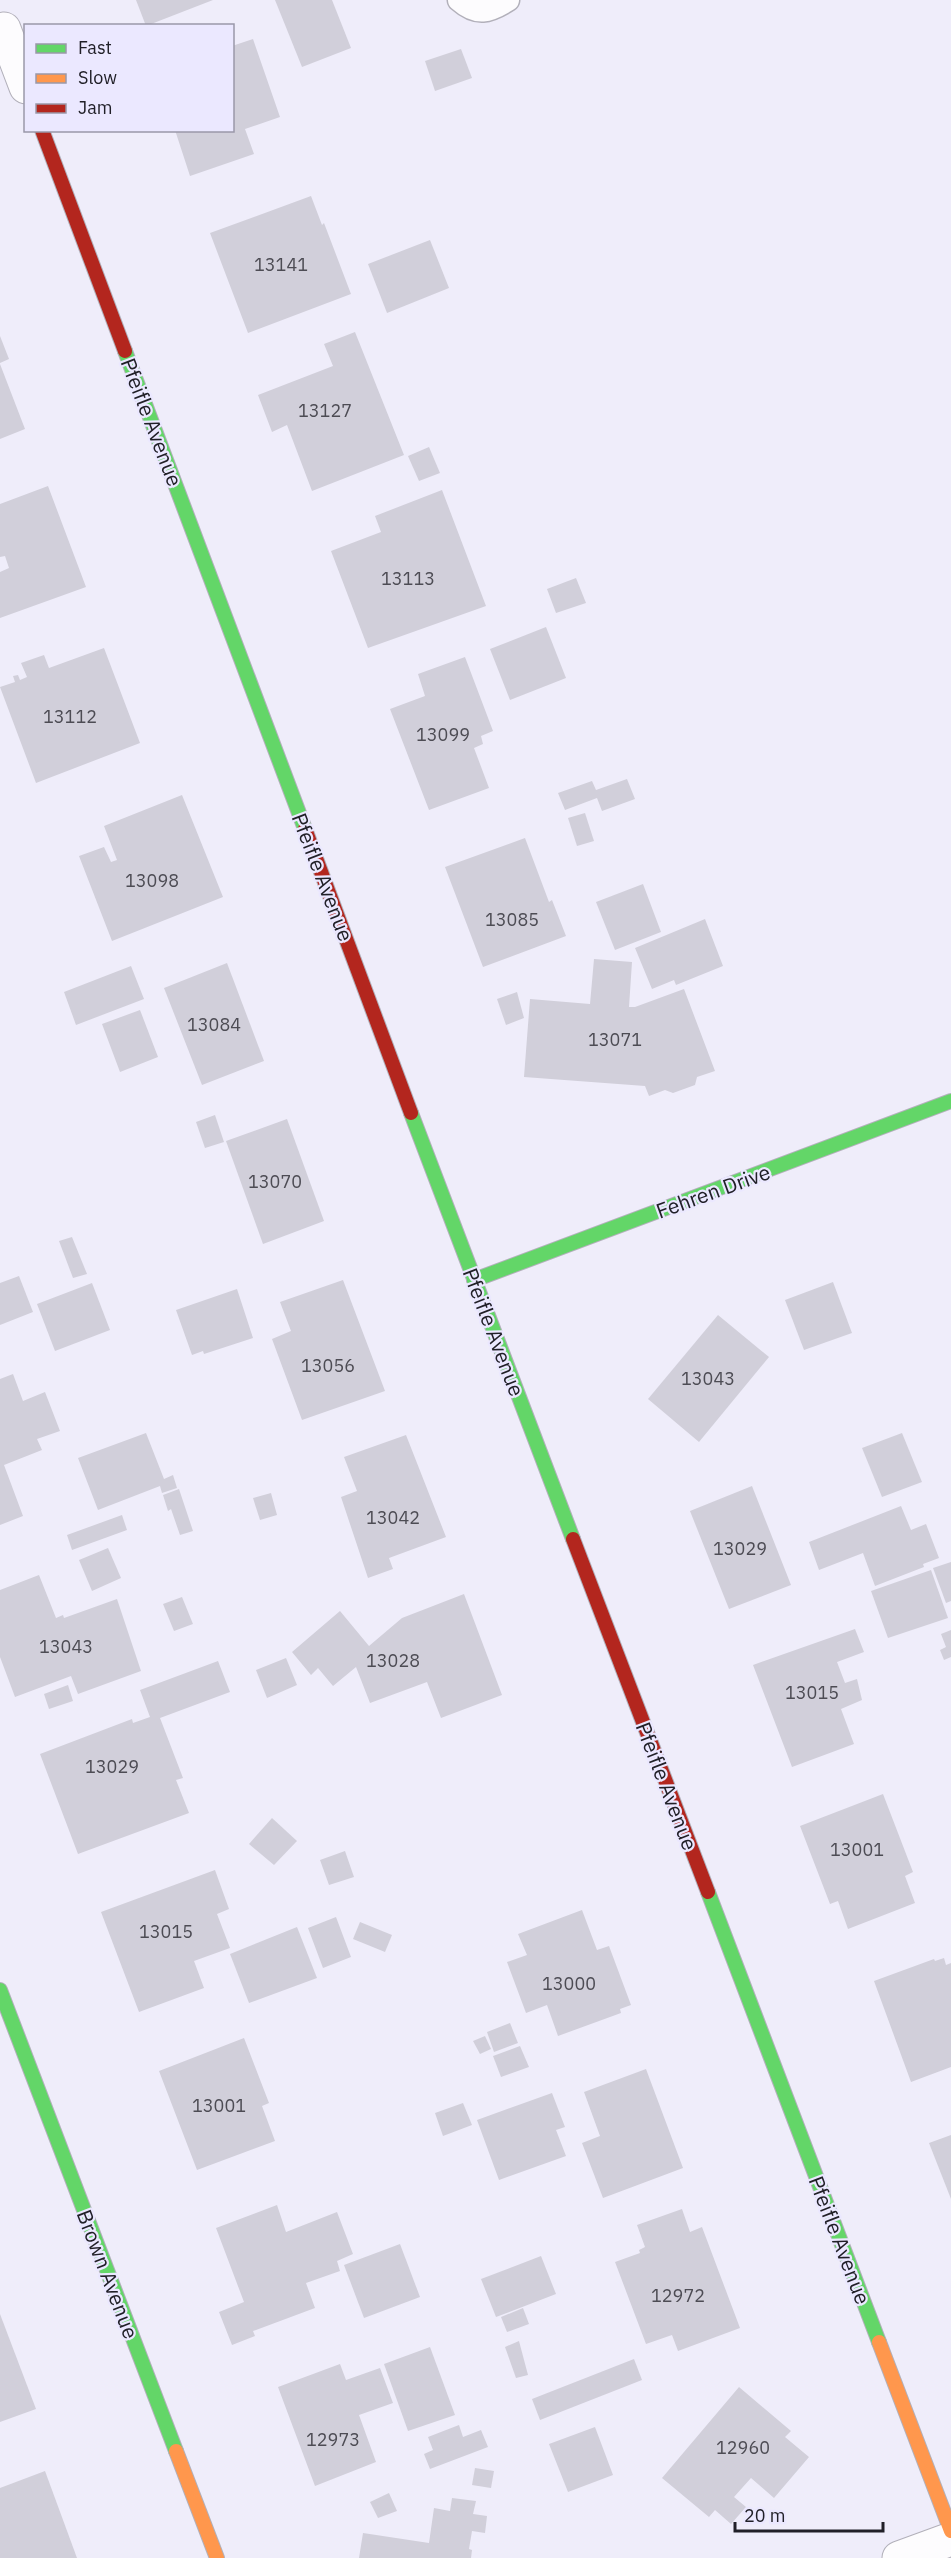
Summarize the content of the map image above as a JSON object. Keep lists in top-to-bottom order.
{
  "streets": {
    "street": ["Pfeifle Avenue", "Fehren Drive", "Brown Avenue"]
  },
  "crossings": [
    ["Pfeifle Avenue", "Fehren Drive"]
  ],
  "house_numbers": [
    "13141",
    "13127",
    "13113",
    "13112",
    "13099",
    "13098",
    "13085",
    "13084",
    "13071",
    "13070",
    "13056",
    "13043",
    "13042",
    "13029",
    "13043",
    "13028",
    "13015",
    "13029",
    "13001",
    "13015",
    "13000",
    "13001",
    "12972",
    "12973",
    "12960"
  ],
  "legend": ["Fast", "Slow", "Jam"],
  "scale_bar": "20 m"
}
